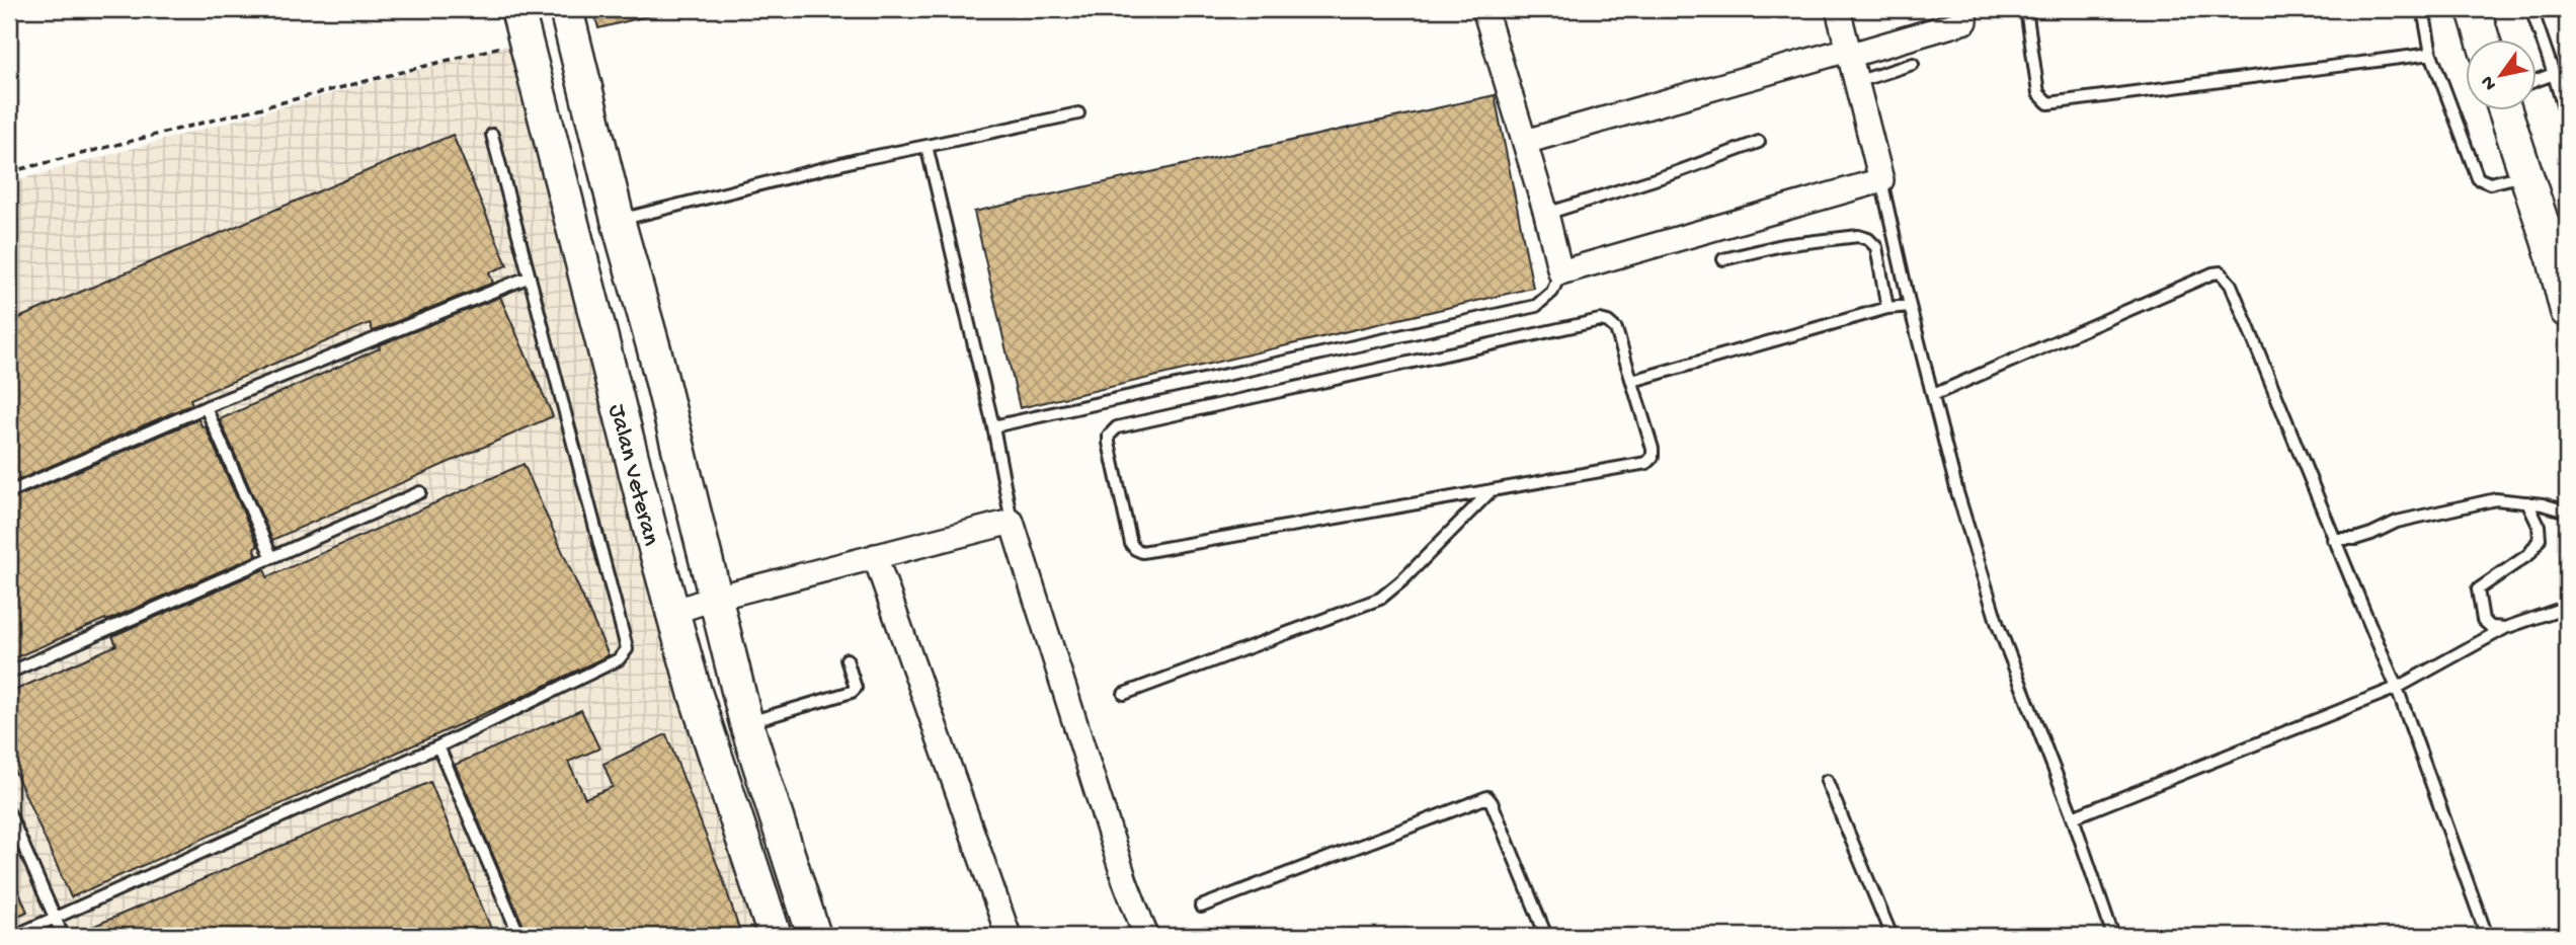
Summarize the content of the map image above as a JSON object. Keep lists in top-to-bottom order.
{
  "streets": {
    "main road": ["Jalan Veteran"]
  },
  "north": "bottom left"
}
